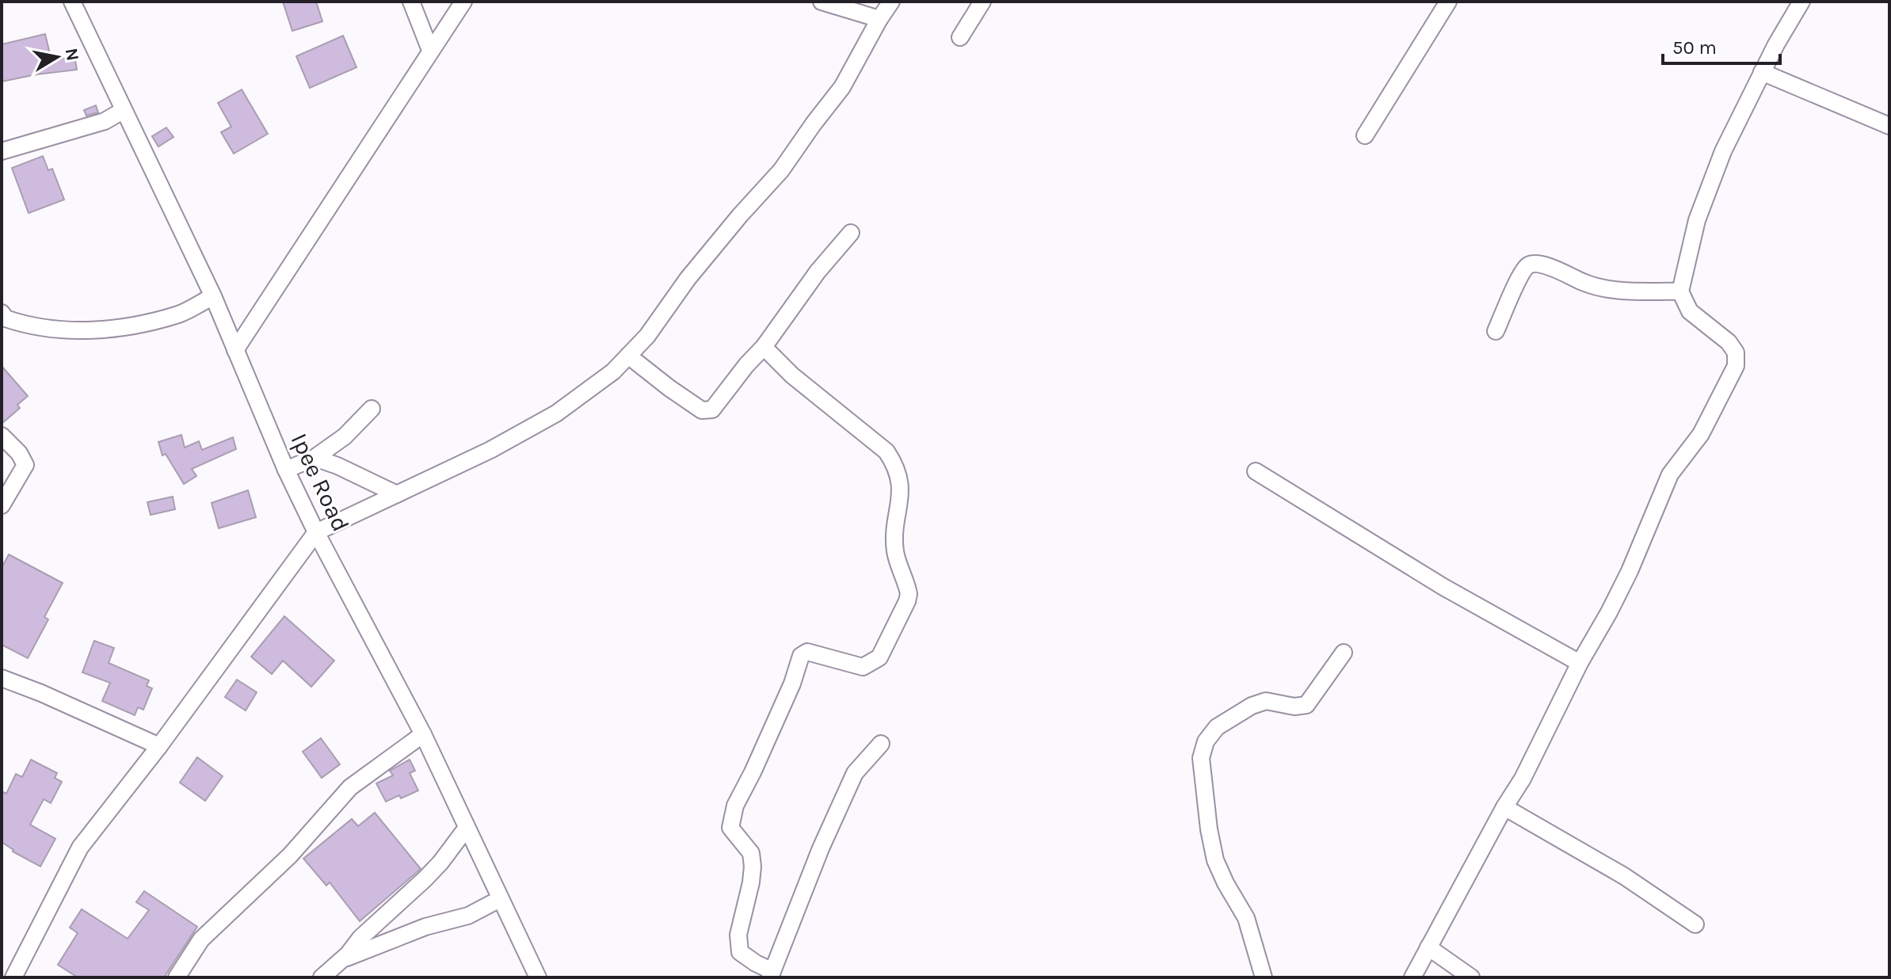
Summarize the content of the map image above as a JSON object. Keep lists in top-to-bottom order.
{
  "streets": {
    "street": ["Ipee Road"]
  },
  "scale_bar": "50 m",
  "north": "right"
}
